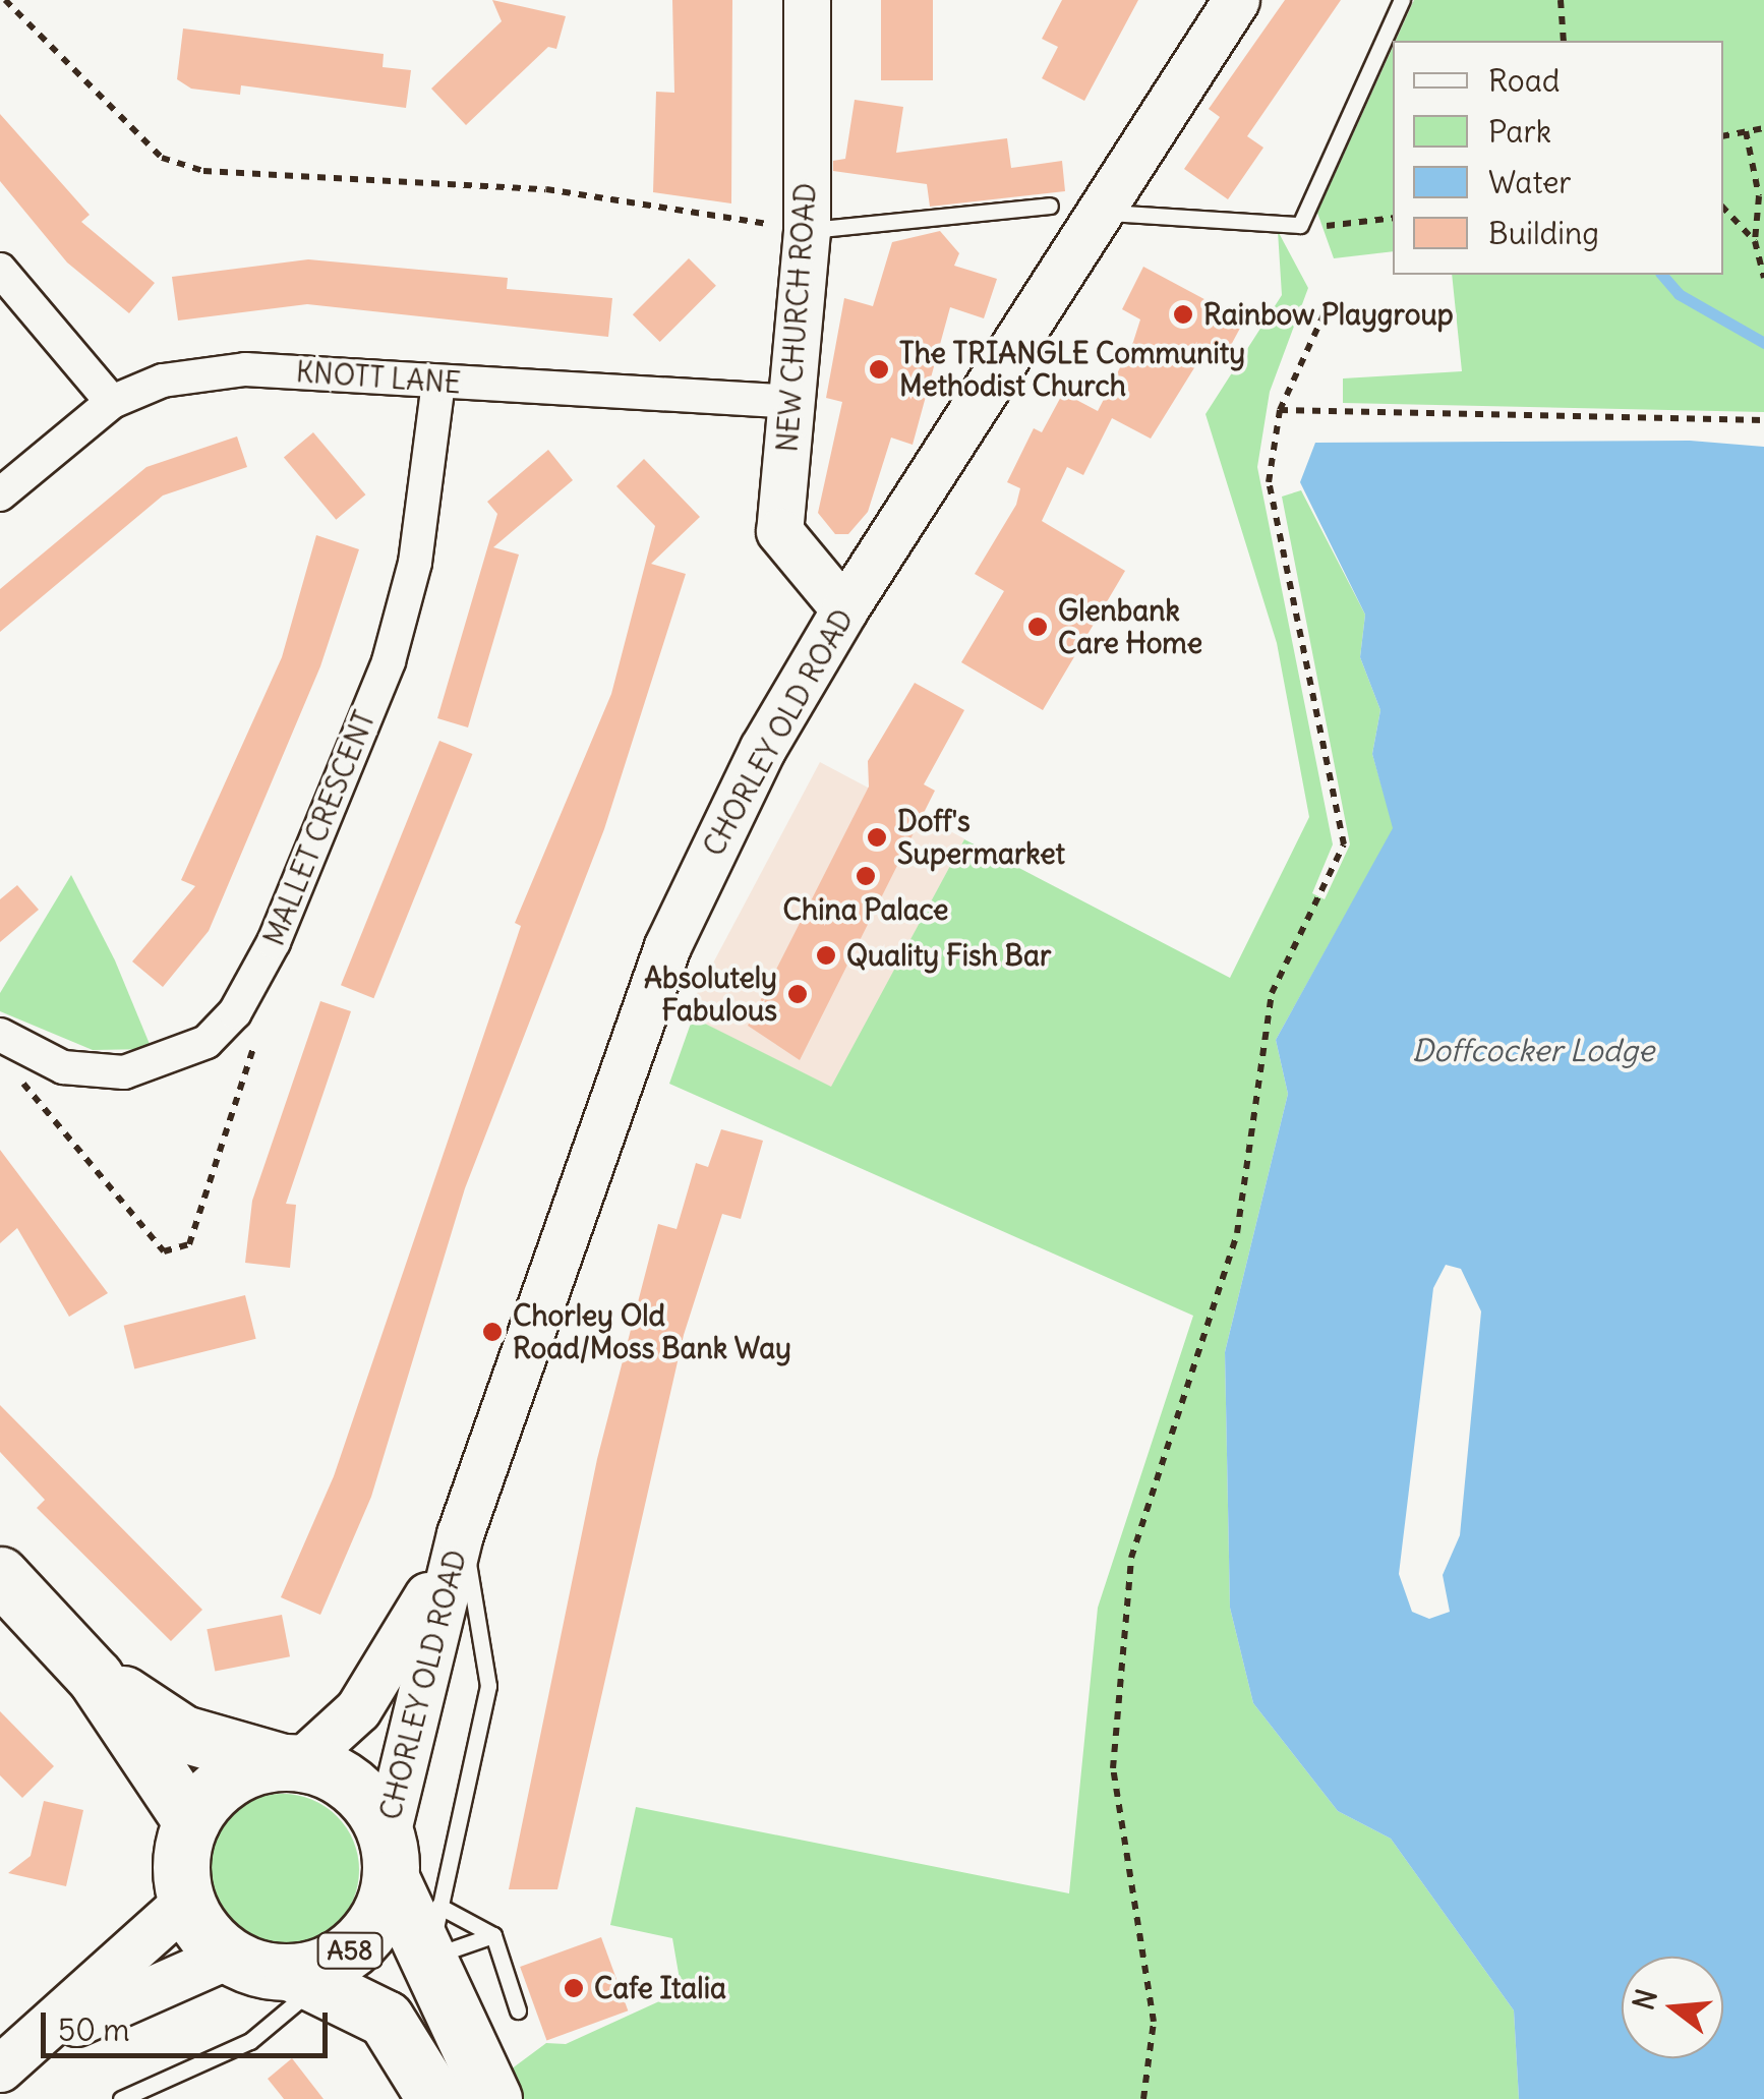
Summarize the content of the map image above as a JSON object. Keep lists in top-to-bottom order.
{
  "streets": {
    "highway": ["CHORLEY OLD ROAD", "A58"],
    "main road": ["NEW CHURCH ROAD"],
    "street": ["KNOTT LANE", "MALLET CRESCENT"]
  },
  "crossings": [
    ["NEW CHURCH ROAD", "KNOTT LANE"],
    ["NEW CHURCH ROAD", "CHORLEY OLD ROAD"],
    ["KNOTT LANE", "MALLET CRESCENT"],
    ["CHORLEY OLD ROAD", "A58"]
  ],
  "water": ["Doffcocker Lodge"],
  "places": [
    "Rainbow Playgroup",
    "The TRIANGLE Community Methodist Church",
    "Glenbank Care Home",
    "Doff's Supermarket",
    "China Palace",
    "Quality Fish Bar",
    "Absolutely Fabulous",
    "Chorley Old Road/Moss Bank Way",
    "Cafe Italia"
  ],
  "legend": [
    "Road",
    "Park",
    "Water",
    "Building"
  ],
  "scale_bar": "50 m",
  "north": "left"
}
